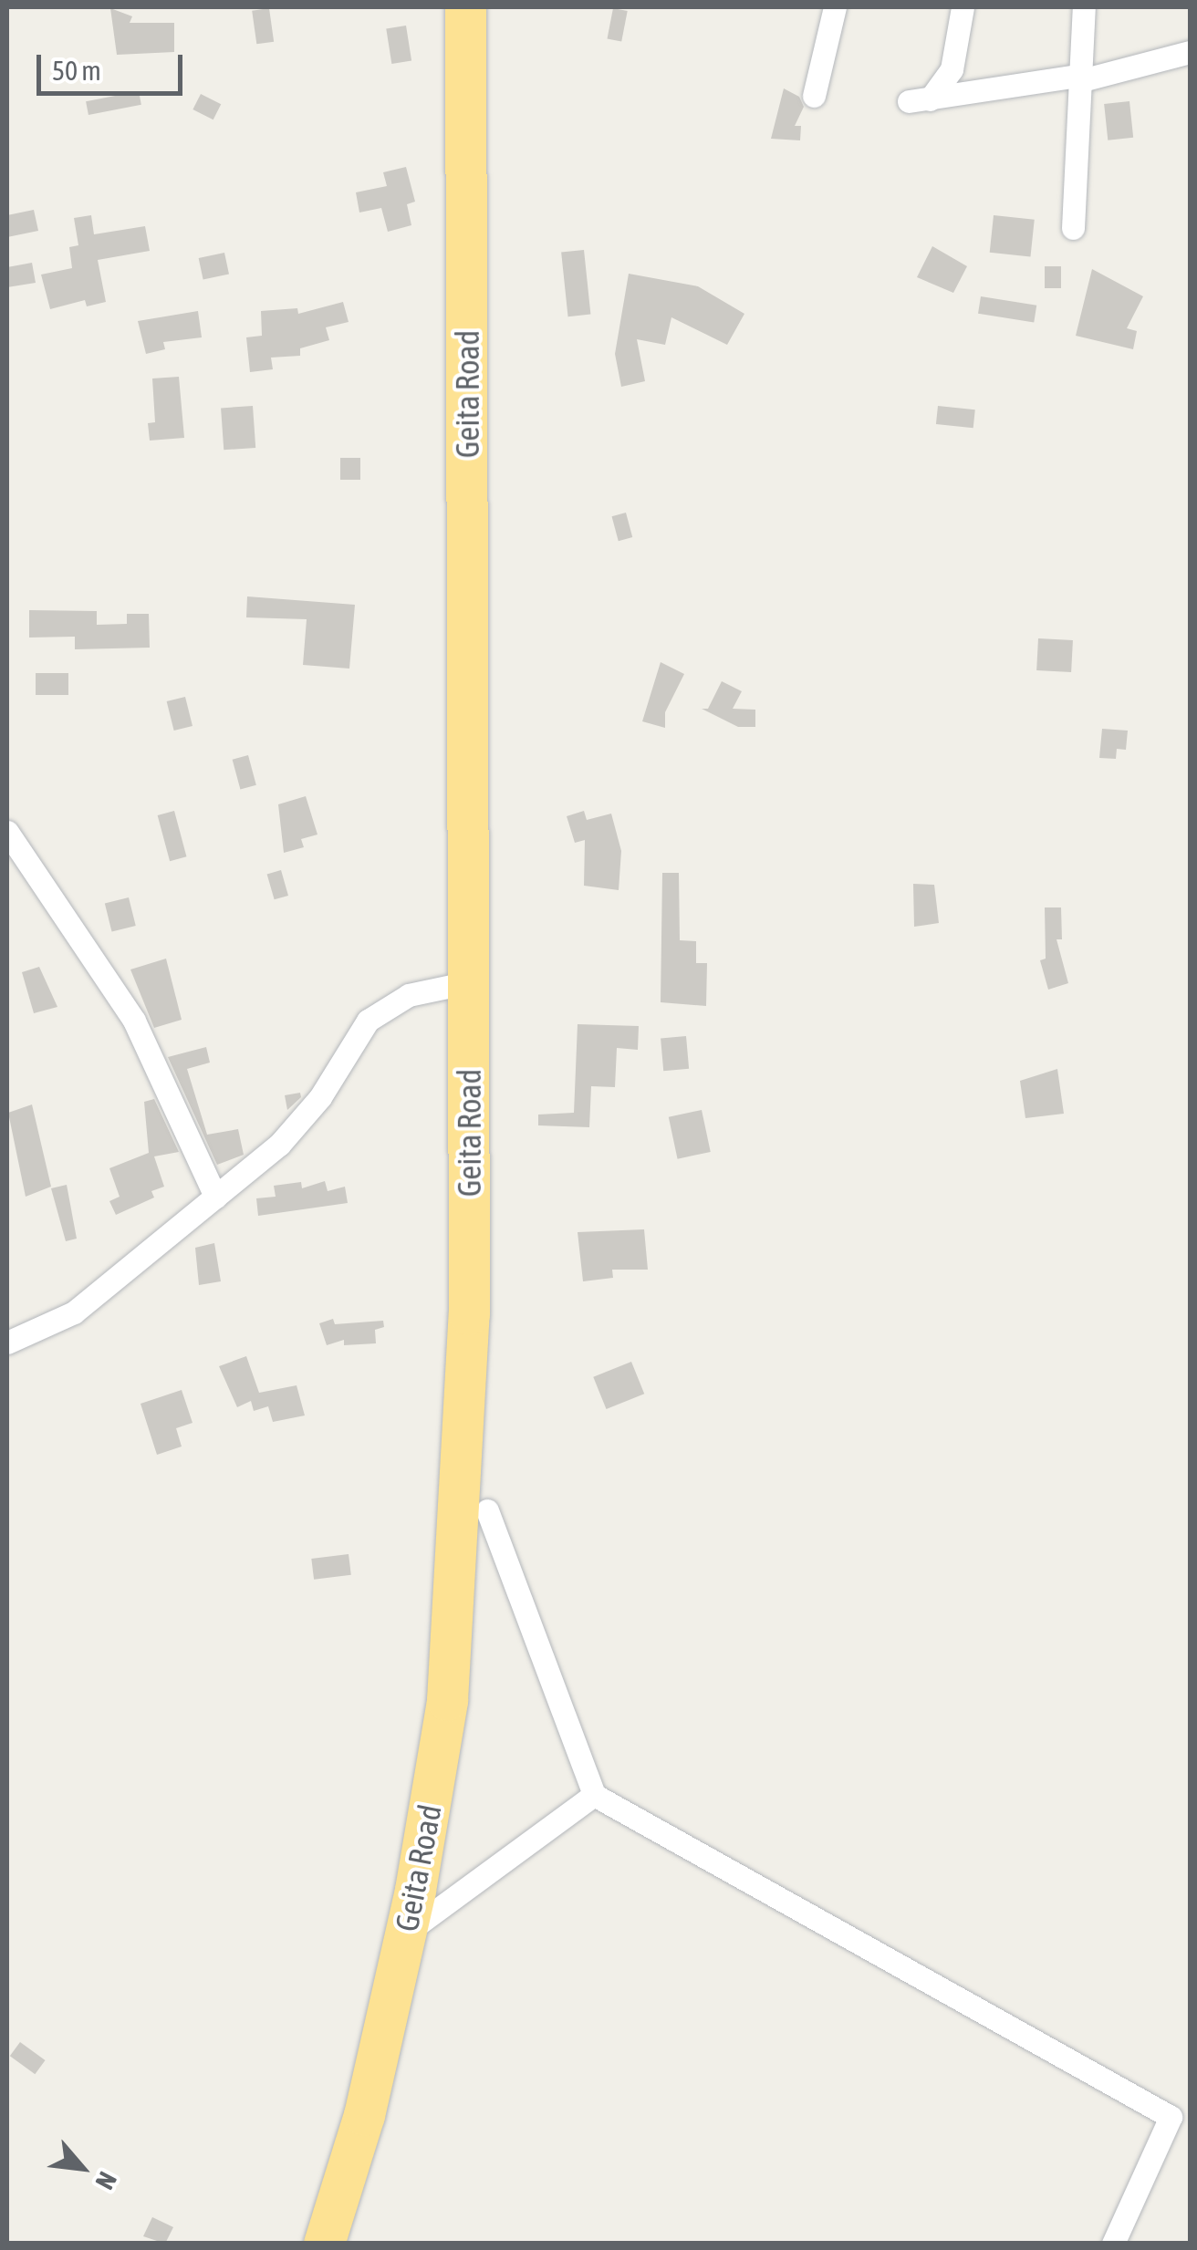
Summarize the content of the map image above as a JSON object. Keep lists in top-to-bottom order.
{
  "streets": {
    "highway": ["Geita Road"]
  },
  "scale_bar": "50 m",
  "north": "bottom right"
}
